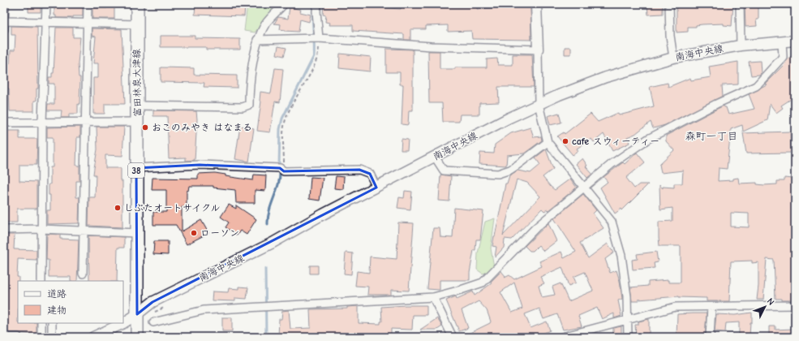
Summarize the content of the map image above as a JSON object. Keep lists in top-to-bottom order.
{
  "streets": {
    "main road": ["富田林泉大津線", "38"],
    "street": ["南海中央線"]
  },
  "crossings": [
    ["南海中央線", "富田林泉大津線"]
  ],
  "districts": ["森町一丁目"],
  "places": [
    "おこのみやき はなまる",
    "cafe スウィーティー",
    "しぶたオートサイクル",
    "ローソン"
  ],
  "legend": ["道路", "建物"],
  "north": "top right"
}
